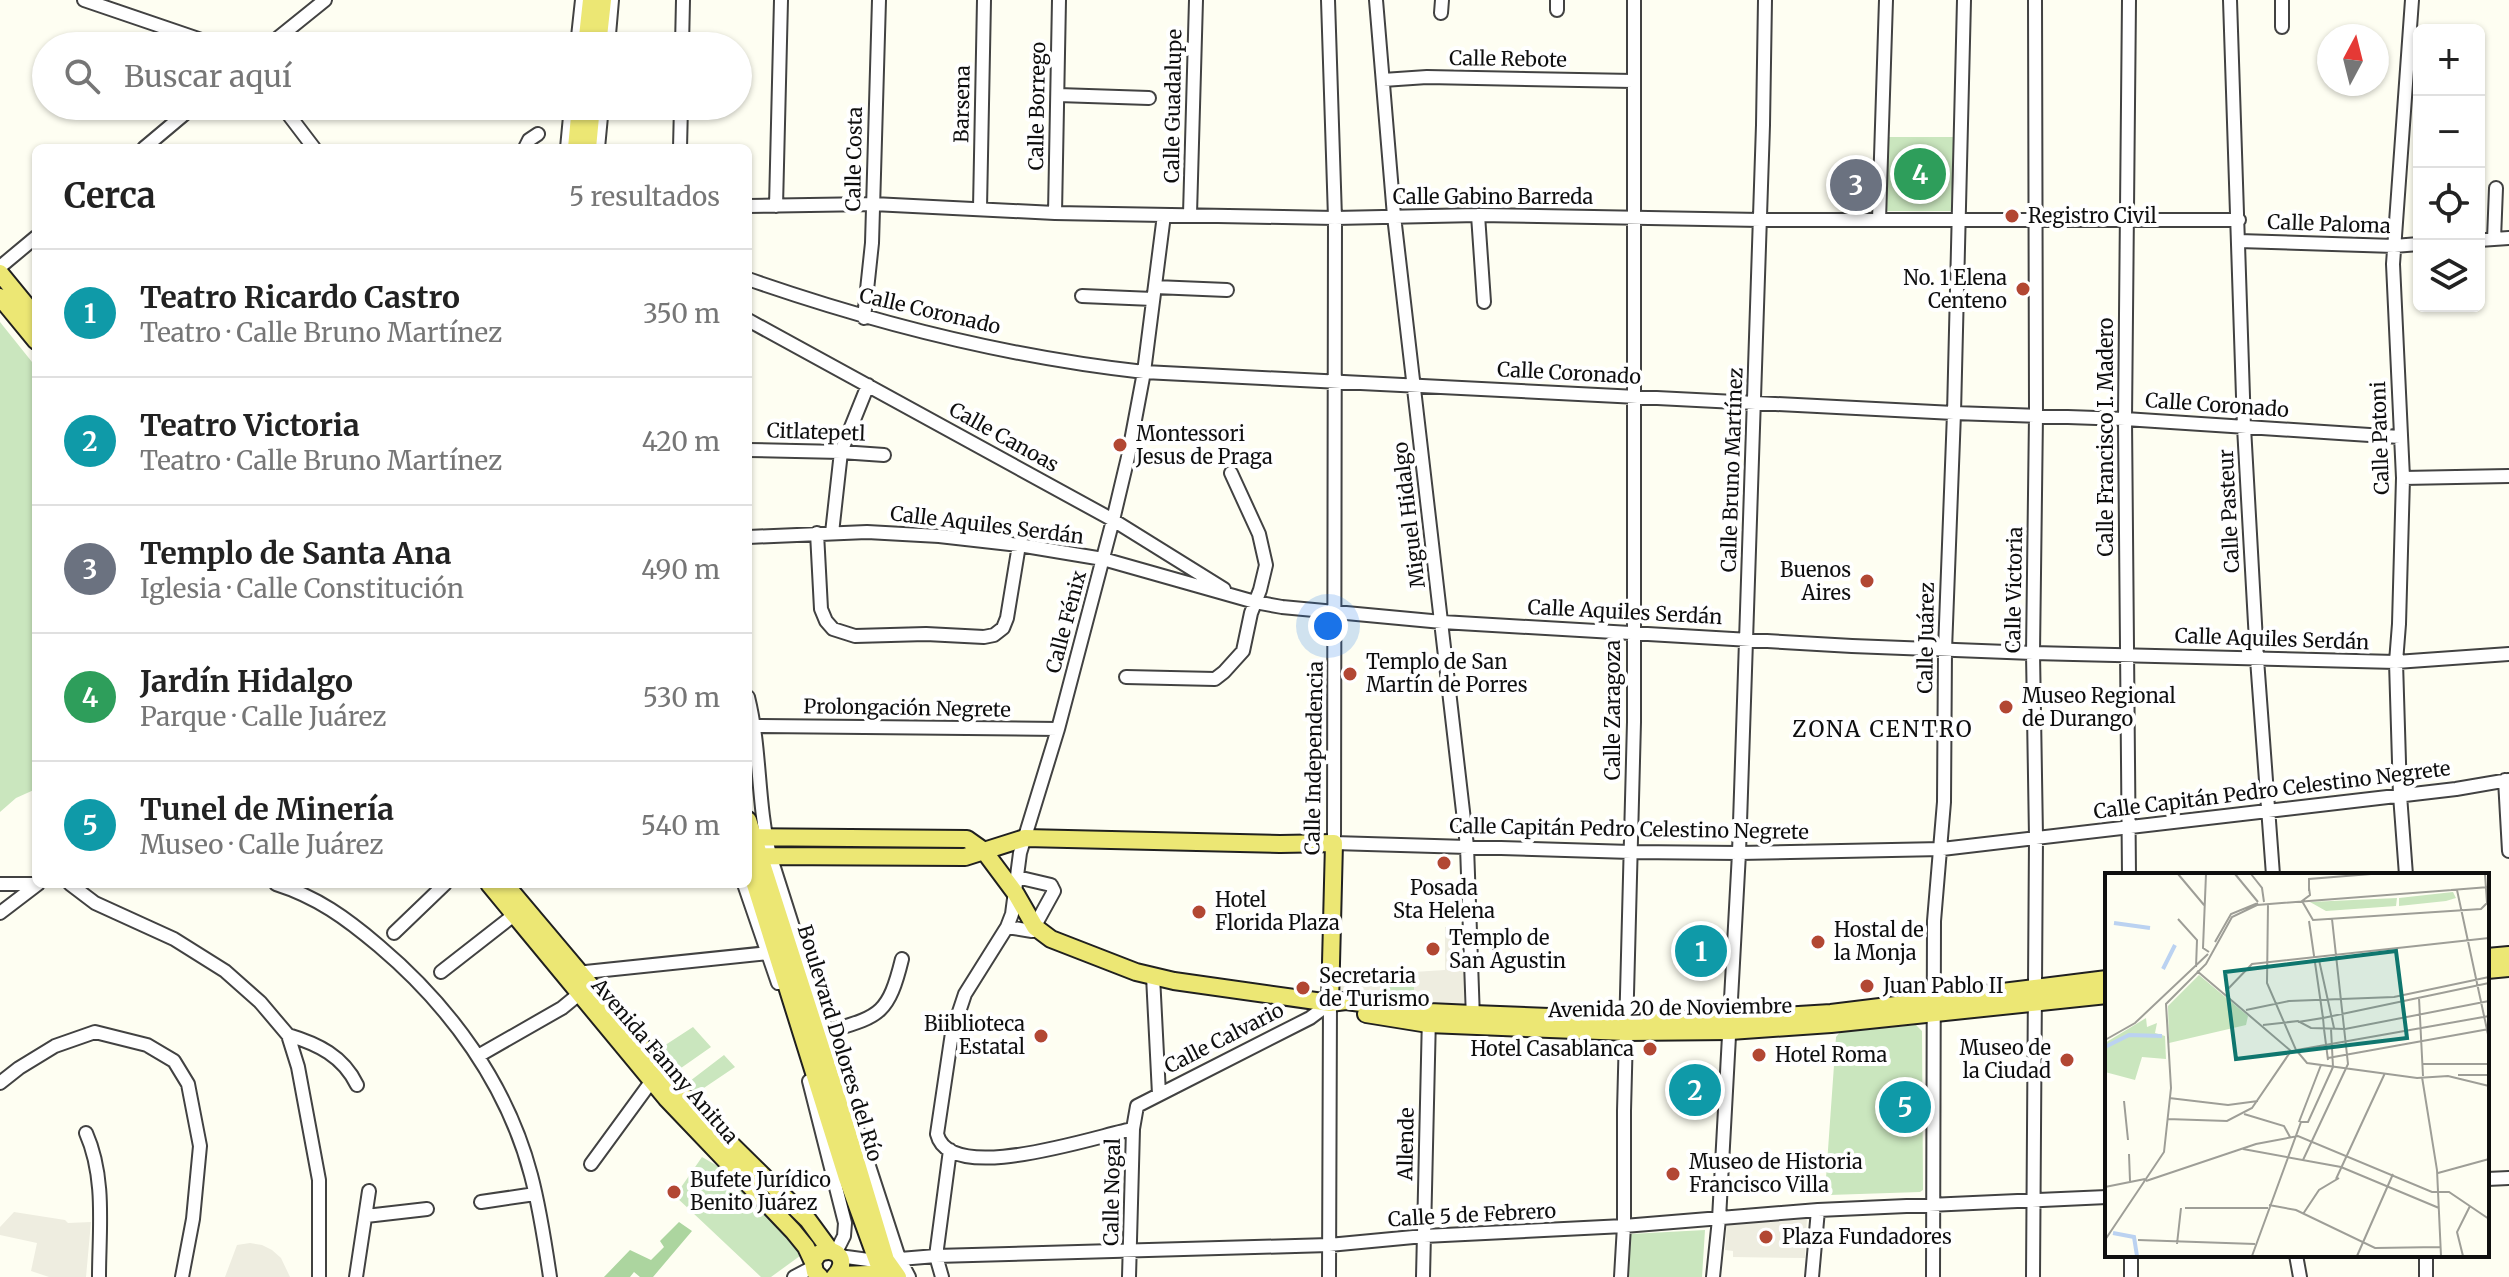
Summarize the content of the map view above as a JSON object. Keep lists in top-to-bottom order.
{
  "streets": {
    "main road": [
      "Calle Independencia",
      "Calle Capitán Pedro Celestino Negrete",
      "Avenida 20 de Noviembre",
      "Boulevard Dolores del Río",
      "Avenida Fanny Anitua"
    ],
    "street": [
      "Calle Rebote",
      "Barsena",
      "Calle Borrego",
      "Calle Guadalupe",
      "Calle Costa",
      "Calle Gabino Barreda",
      "Calle Paloma",
      "Calle Coronado",
      "Citlatepetl",
      "Calle Canoas",
      "Calle Francisco I. Madero",
      "Calle Patoni",
      "Calle Bruno Martínez",
      "Calle Pasteur",
      "Miguel Hidalgo",
      "Calle Aquiles Serdán",
      "Calle Victoria",
      "Calle Fénix",
      "Calle Juárez",
      "Prolongación Negrete",
      "Calle Zaragoza",
      "Calle Calvario",
      "Allende",
      "Calle Nogal",
      "Calle 5 de Febrero"
    ]
  },
  "crossings": [
    ["Calle Rebote", "Miguel Hidalgo"],
    ["Calle Rebote", "Calle Zaragoza"],
    ["Barsena", "Calle Gabino Barreda"],
    ["Calle Borrego", "Calle Gabino Barreda"],
    ["Calle Guadalupe", "Calle Gabino Barreda"],
    ["Calle Costa", "Calle Gabino Barreda"],
    ["Calle Costa", "Calle Coronado"],
    ["Calle Gabino Barreda", "Calle Francisco I. Madero"],
    ["Calle Gabino Barreda", "Calle Bruno Martínez"],
    ["Calle Gabino Barreda", "Calle Pasteur"],
    ["Calle Gabino Barreda", "Miguel Hidalgo"],
    ["Calle Gabino Barreda", "Calle Victoria"],
    ["Calle Gabino Barreda", "Calle Fénix"],
    ["Calle Gabino Barreda", "Calle Juárez"],
    ["Calle Gabino Barreda", "Calle Zaragoza"],
    ["Calle Gabino Barreda", "Calle Independencia"],
    ["Calle Paloma", "Calle Patoni"],
    ["Calle Paloma", "Calle Pasteur"],
    ["Calle Coronado", "Calle Francisco I. Madero"],
    ["Calle Coronado", "Calle Patoni"],
    ["Calle Coronado", "Calle Bruno Martínez"],
    ["Calle Coronado", "Calle Pasteur"],
    ["Calle Coronado", "Miguel Hidalgo"],
    ["Calle Coronado", "Calle Victoria"],
    ["Calle Coronado", "Calle Fénix"],
    ["Calle Coronado", "Calle Juárez"],
    ["Calle Coronado", "Calle Zaragoza"],
    ["Calle Coronado", "Calle Independencia"],
    ["Calle Canoas", "Calle Aquiles Serdán"],
    ["Calle Canoas", "Calle Fénix"],
    ["Calle Francisco I. Madero", "Calle Aquiles Serdán"],
    ["Calle Francisco I. Madero", "Calle Capitán Pedro Celestino Negrete"],
    ["Calle Patoni", "Calle Aquiles Serdán"],
    ["Calle Patoni", "Calle Capitán Pedro Celestino Negrete"],
    ["Calle Bruno Martínez", "Calle Aquiles Serdán"],
    ["Calle Bruno Martínez", "Calle Capitán Pedro Celestino Negrete"],
    ["Calle Bruno Martínez", "Avenida 20 de Noviembre"],
    ["Calle Bruno Martínez", "Calle 5 de Febrero"],
    ["Calle Pasteur", "Calle Aquiles Serdán"],
    ["Calle Pasteur", "Calle Capitán Pedro Celestino Negrete"],
    ["Miguel Hidalgo", "Calle Aquiles Serdán"],
    ["Miguel Hidalgo", "Calle Capitán Pedro Celestino Negrete"],
    ["Miguel Hidalgo", "Avenida 20 de Noviembre"],
    ["Calle Aquiles Serdán", "Calle Victoria"],
    ["Calle Aquiles Serdán", "Calle Fénix"],
    ["Calle Aquiles Serdán", "Calle Juárez"],
    ["Calle Aquiles Serdán", "Calle Zaragoza"],
    ["Calle Aquiles Serdán", "Calle Independencia"],
    ["Calle Victoria", "Calle Capitán Pedro Celestino Negrete"],
    ["Calle Victoria", "Avenida 20 de Noviembre"],
    ["Calle Victoria", "Calle 5 de Febrero"],
    ["Calle Fénix", "Prolongación Negrete"],
    ["Calle Fénix", "Calle Capitán Pedro Celestino Negrete"],
    ["Calle Juárez", "Calle Capitán Pedro Celestino Negrete"],
    ["Calle Juárez", "Avenida 20 de Noviembre"],
    ["Calle Juárez", "Calle 5 de Febrero"],
    ["Calle Zaragoza", "Calle Capitán Pedro Celestino Negrete"],
    ["Calle Zaragoza", "Avenida 20 de Noviembre"],
    ["Calle Zaragoza", "Calle 5 de Febrero"],
    ["Calle Independencia", "Calle Capitán Pedro Celestino Negrete"],
    ["Calle Independencia", "Avenida 20 de Noviembre"],
    ["Calle Independencia", "Calle Calvario"],
    ["Calle Independencia", "Calle 5 de Febrero"],
    ["Calle Capitán Pedro Celestino Negrete", "Boulevard Dolores del Río"],
    ["Avenida 20 de Noviembre", "Calle Calvario"],
    ["Avenida 20 de Noviembre", "Allende"],
    ["Calle Calvario", "Calle Nogal"],
    ["Boulevard Dolores del Río", "Calle 5 de Febrero"],
    ["Avenida Fanny Anitua", "Calle 5 de Febrero"],
    ["Allende", "Calle 5 de Febrero"],
    ["Calle Nogal", "Calle 5 de Febrero"]
  ],
  "districts": ["ZONA CENTRO"],
  "places": [
    "Registro Civil",
    "No. 1 Elena Centeno",
    "Montessori Jesus de Praga",
    "Buenos Aires",
    "Templo de San Martín de Porres",
    "Museo Regional de Durango",
    "Posada Sta Helena",
    "Hotel Florida Plaza",
    "Hostal de la Monja",
    "Templo de San Agustin",
    "Juan Pablo II",
    "Secretaria de Turismo",
    "Biiblioteca Estatal",
    "Hotel Casablanca",
    "Hotel Roma",
    "Museo de la Ciudad",
    "Museo de Historia Francisco Villa",
    "Bufete Jurídico Benito Juárez",
    "Plaza Fundadores"
  ],
  "north": "top",
  "page": {
    "map_buttons": ["+", "−"],
    "search": "Buscar aquí",
    "pins": [
      "4",
      "3",
      "1",
      "2",
      "5"
    ],
    "heading": ["Cerca", "5 resultados"],
    "list": [
      {
        "mark": "1",
        "name": "Teatro Ricardo Castro",
        "note": "Teatro · Calle Bruno Martínez",
        "value": "350 m"
      },
      {
        "mark": "2",
        "name": "Teatro Victoria",
        "note": "Teatro · Calle Bruno Martínez",
        "value": "420 m"
      },
      {
        "mark": "3",
        "name": "Templo de Santa Ana",
        "note": "Iglesia · Calle Constitución",
        "value": "490 m"
      },
      {
        "mark": "4",
        "name": "Jardín Hidalgo",
        "note": "Parque · Calle Juárez",
        "value": "530 m"
      },
      {
        "mark": "5",
        "name": "Tunel de Minería",
        "note": "Museo · Calle Juárez",
        "value": "540 m"
      }
    ]
  }
}
